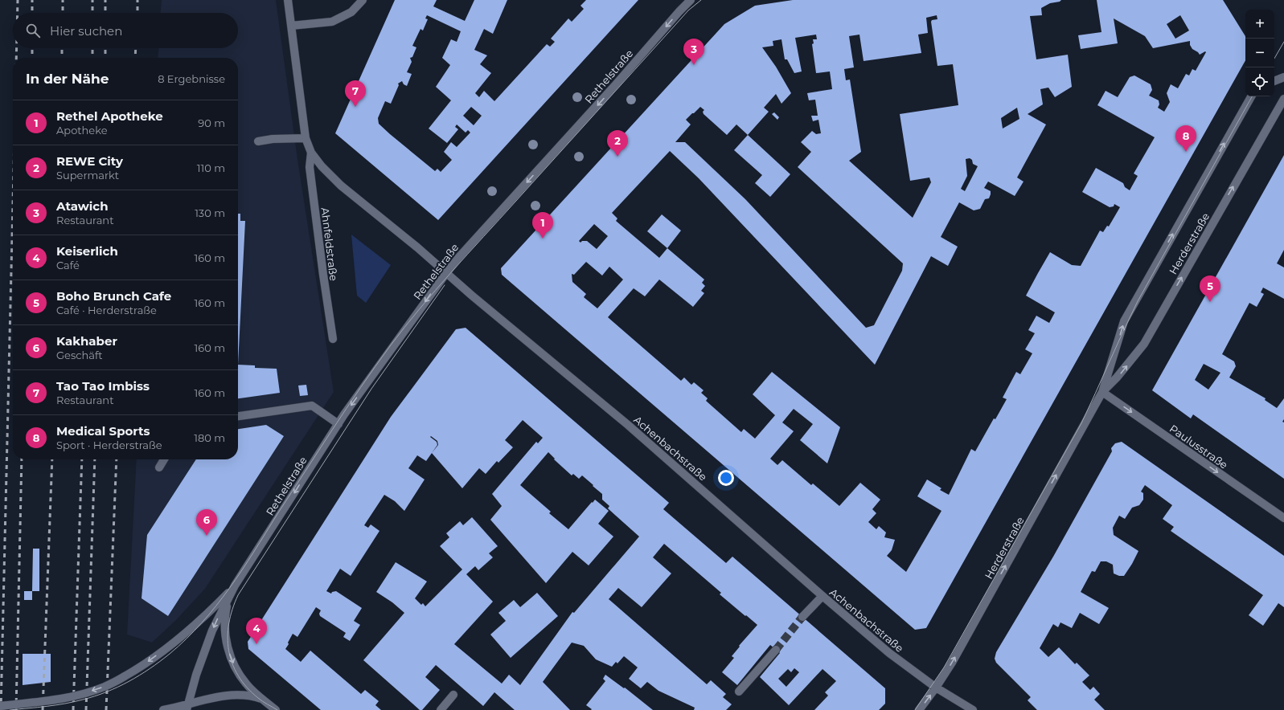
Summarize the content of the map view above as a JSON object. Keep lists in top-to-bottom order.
{
  "streets": {
    "street": [
      "Rethelstraße",
      "Herderstraße",
      "Ahnfeldstraße",
      "Paulusstraße",
      "Achenbachstraße"
    ]
  },
  "crossings": [
    ["Rethelstraße", "Ahnfeldstraße"],
    ["Rethelstraße", "Achenbachstraße"],
    ["Herderstraße", "Paulusstraße"],
    ["Herderstraße", "Achenbachstraße"],
    ["Ahnfeldstraße", "Achenbachstraße"]
  ],
  "one_way": ["Rethelstraße", "Herderstraße", "Paulusstraße"],
  "page": {
    "map_buttons": ["+", "−"],
    "search": "Hier suchen",
    "pins": [
      "3",
      "7",
      "8",
      "2",
      "1",
      "5",
      "6",
      "4"
    ],
    "heading": ["In der Nähe", "8 Ergebnisse"],
    "list": [
      {
        "mark": "1",
        "name": "Rethel Apotheke",
        "note": "Apotheke",
        "value": "90 m"
      },
      {
        "mark": "2",
        "name": "REWE City",
        "note": "Supermarkt",
        "value": "110 m"
      },
      {
        "mark": "3",
        "name": "Atawich",
        "note": "Restaurant",
        "value": "130 m"
      },
      {
        "mark": "4",
        "name": "Keiserlich",
        "note": "Café",
        "value": "160 m"
      },
      {
        "mark": "5",
        "name": "Boho Brunch Cafe",
        "note": "Café · Herderstraße",
        "value": "160 m"
      },
      {
        "mark": "6",
        "name": "Kakhaber",
        "note": "Geschäft",
        "value": "160 m"
      },
      {
        "mark": "7",
        "name": "Tao Tao Imbiss",
        "note": "Restaurant",
        "value": "160 m"
      },
      {
        "mark": "8",
        "name": "Medical Sports",
        "note": "Sport · Herderstraße",
        "value": "180 m"
      }
    ]
  }
}
